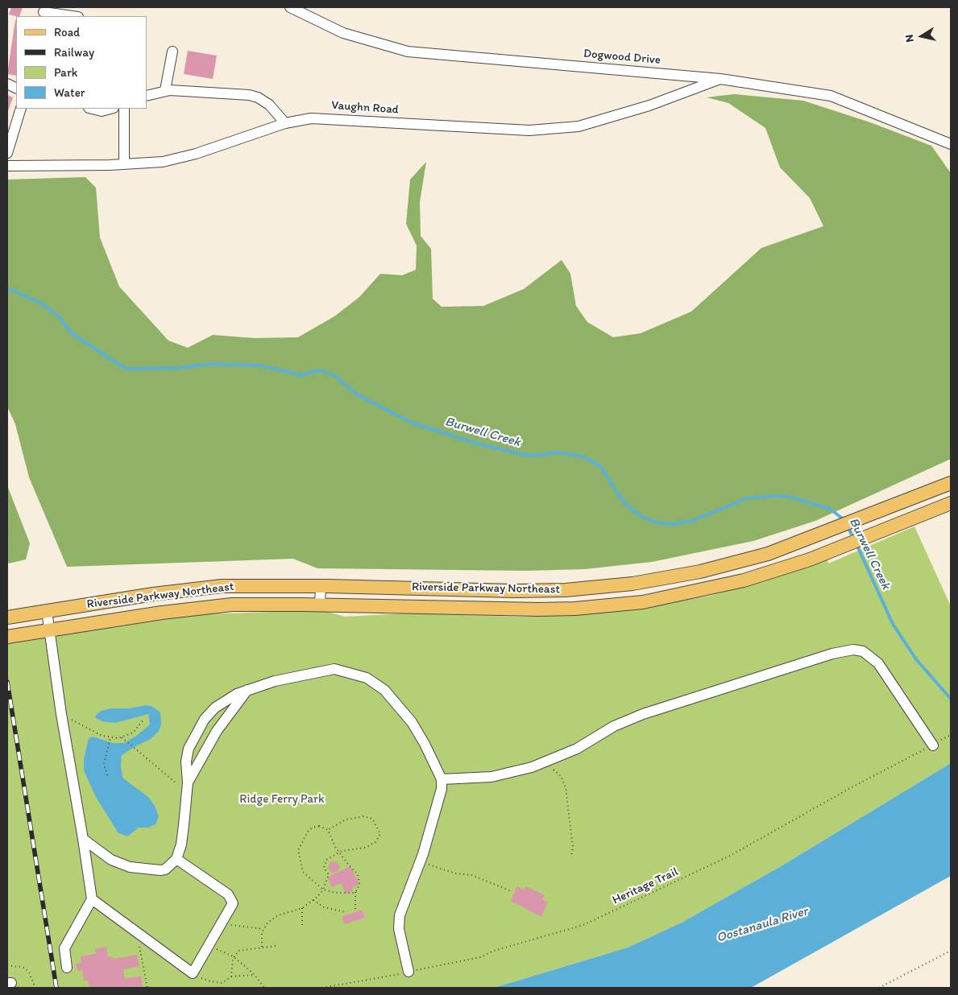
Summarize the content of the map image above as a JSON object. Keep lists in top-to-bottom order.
{
  "streets": {
    "main road": ["Riverside Parkway Northeast"],
    "street": ["Dogwood Drive", "Vaughn Road"],
    "path": ["Heritage Trail"]
  },
  "crossings": [
    ["Dogwood Drive", "Vaughn Road"]
  ],
  "water": ["Burwell Creek", "Oostanaula River"],
  "parks": ["Ridge Ferry Park"],
  "legend": [
    "Road",
    "Railway",
    "Park",
    "Water"
  ],
  "north": "left"
}
